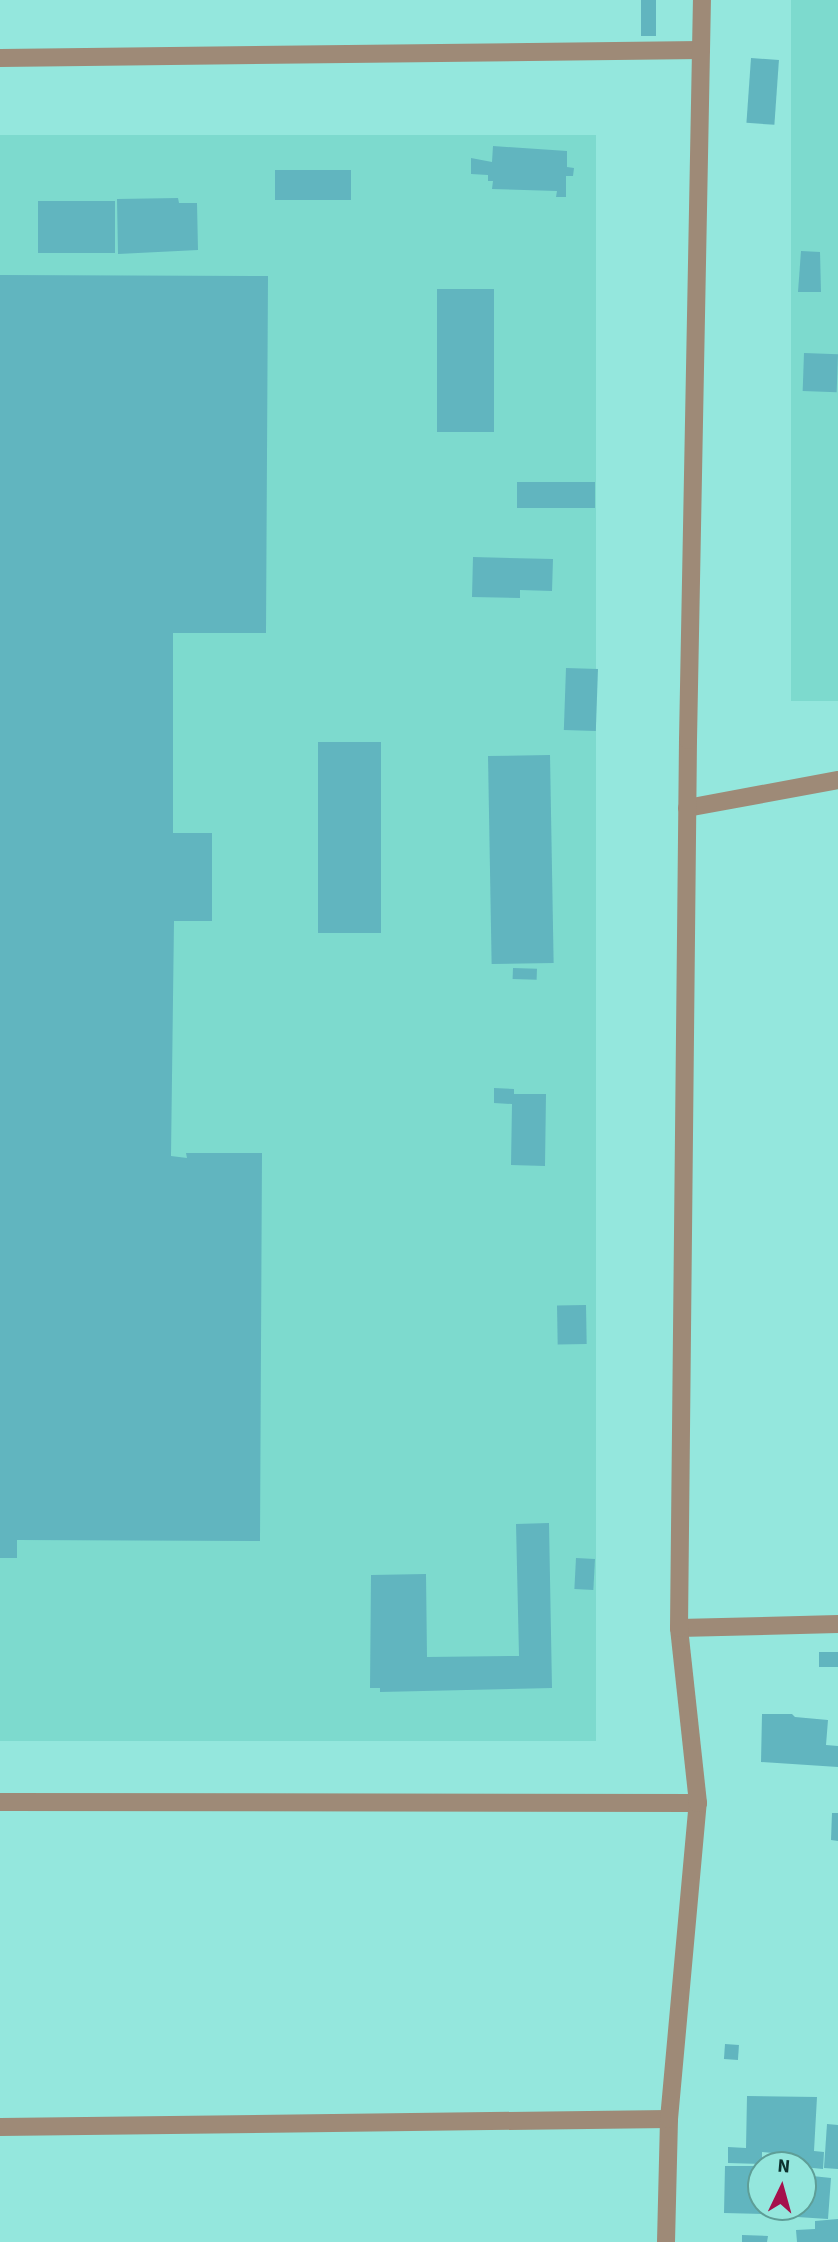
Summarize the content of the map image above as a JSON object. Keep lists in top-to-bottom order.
{
  "north": "top"
}
